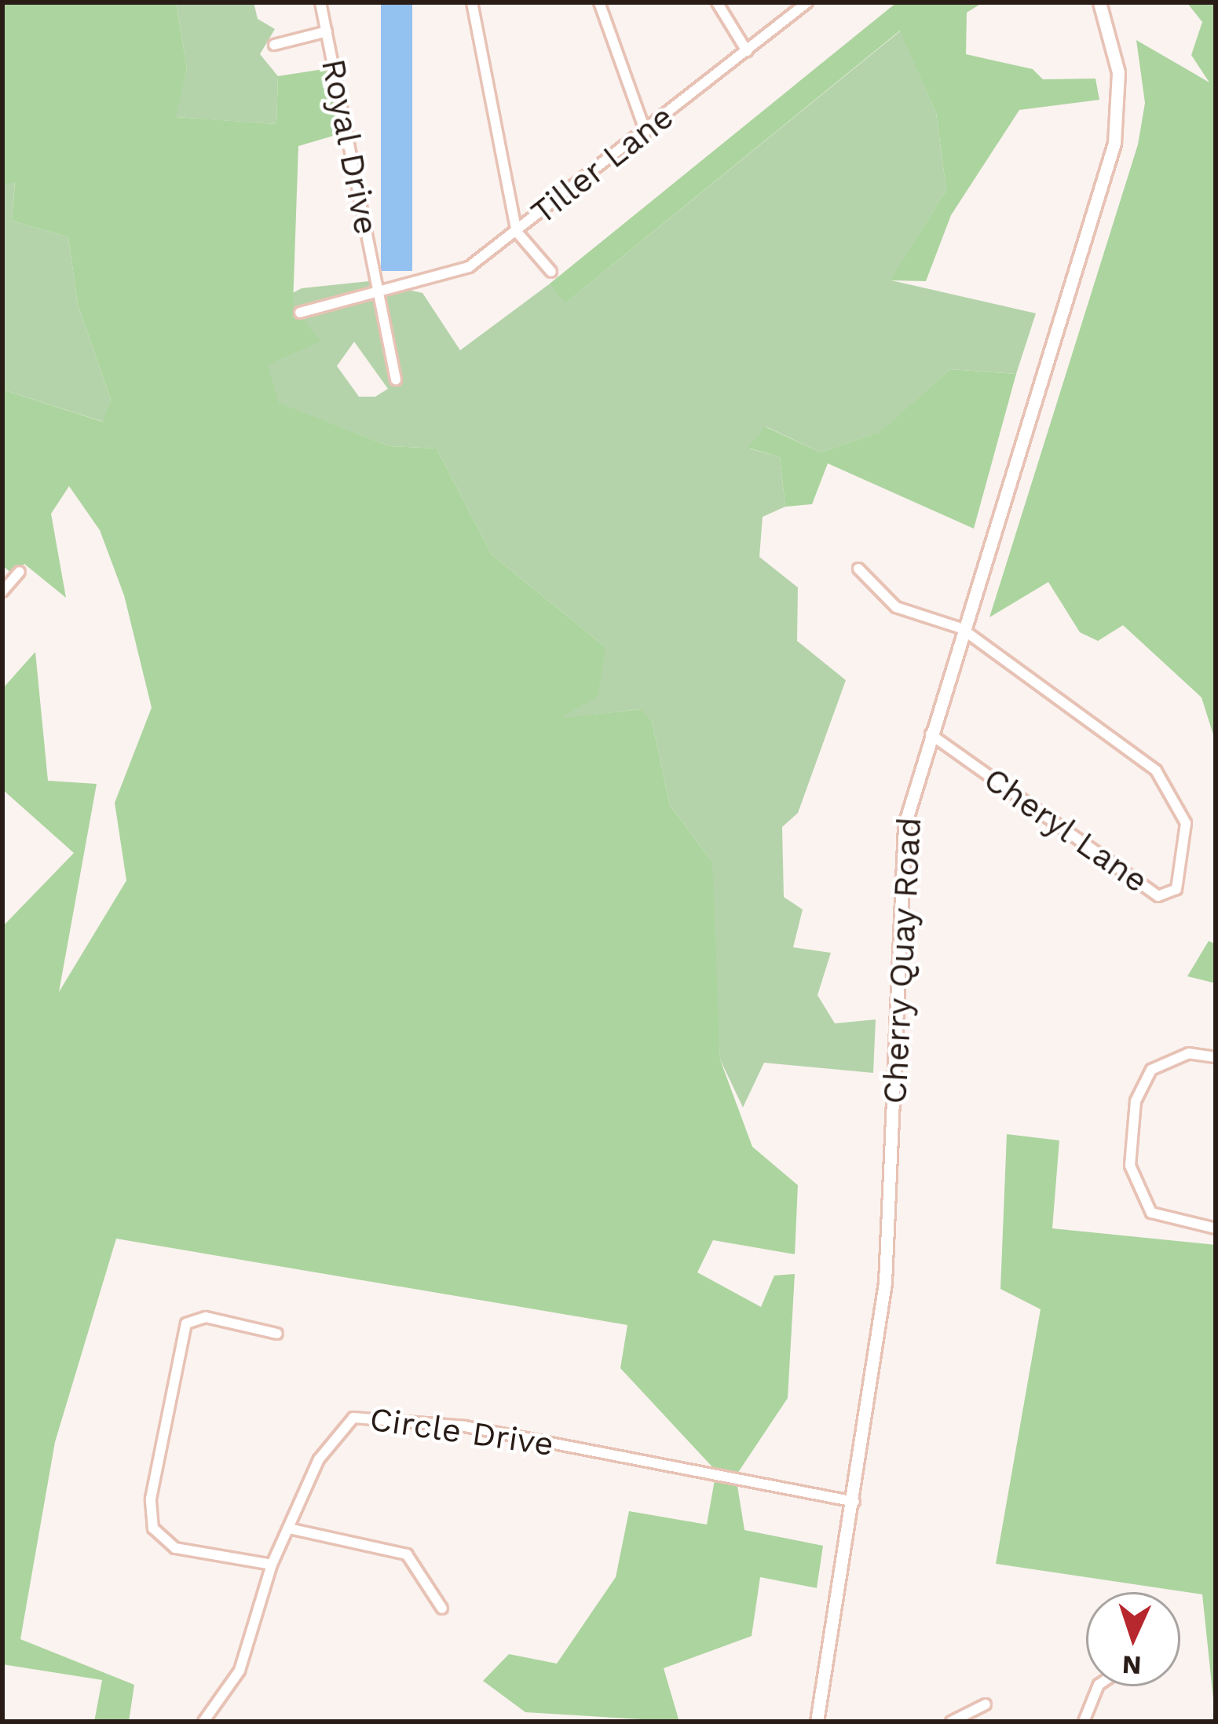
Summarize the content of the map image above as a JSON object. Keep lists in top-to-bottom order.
{
  "streets": {
    "street": [
      "Royal Drive",
      "Tiller Lane",
      "Cheryl Lane",
      "Cherry Quay Road",
      "Circle Drive"
    ]
  },
  "crossings": [
    ["Royal Drive", "Tiller Lane"],
    ["Cheryl Lane", "Cherry Quay Road"],
    ["Cherry Quay Road", "Circle Drive"]
  ],
  "north": "bottom"
}
